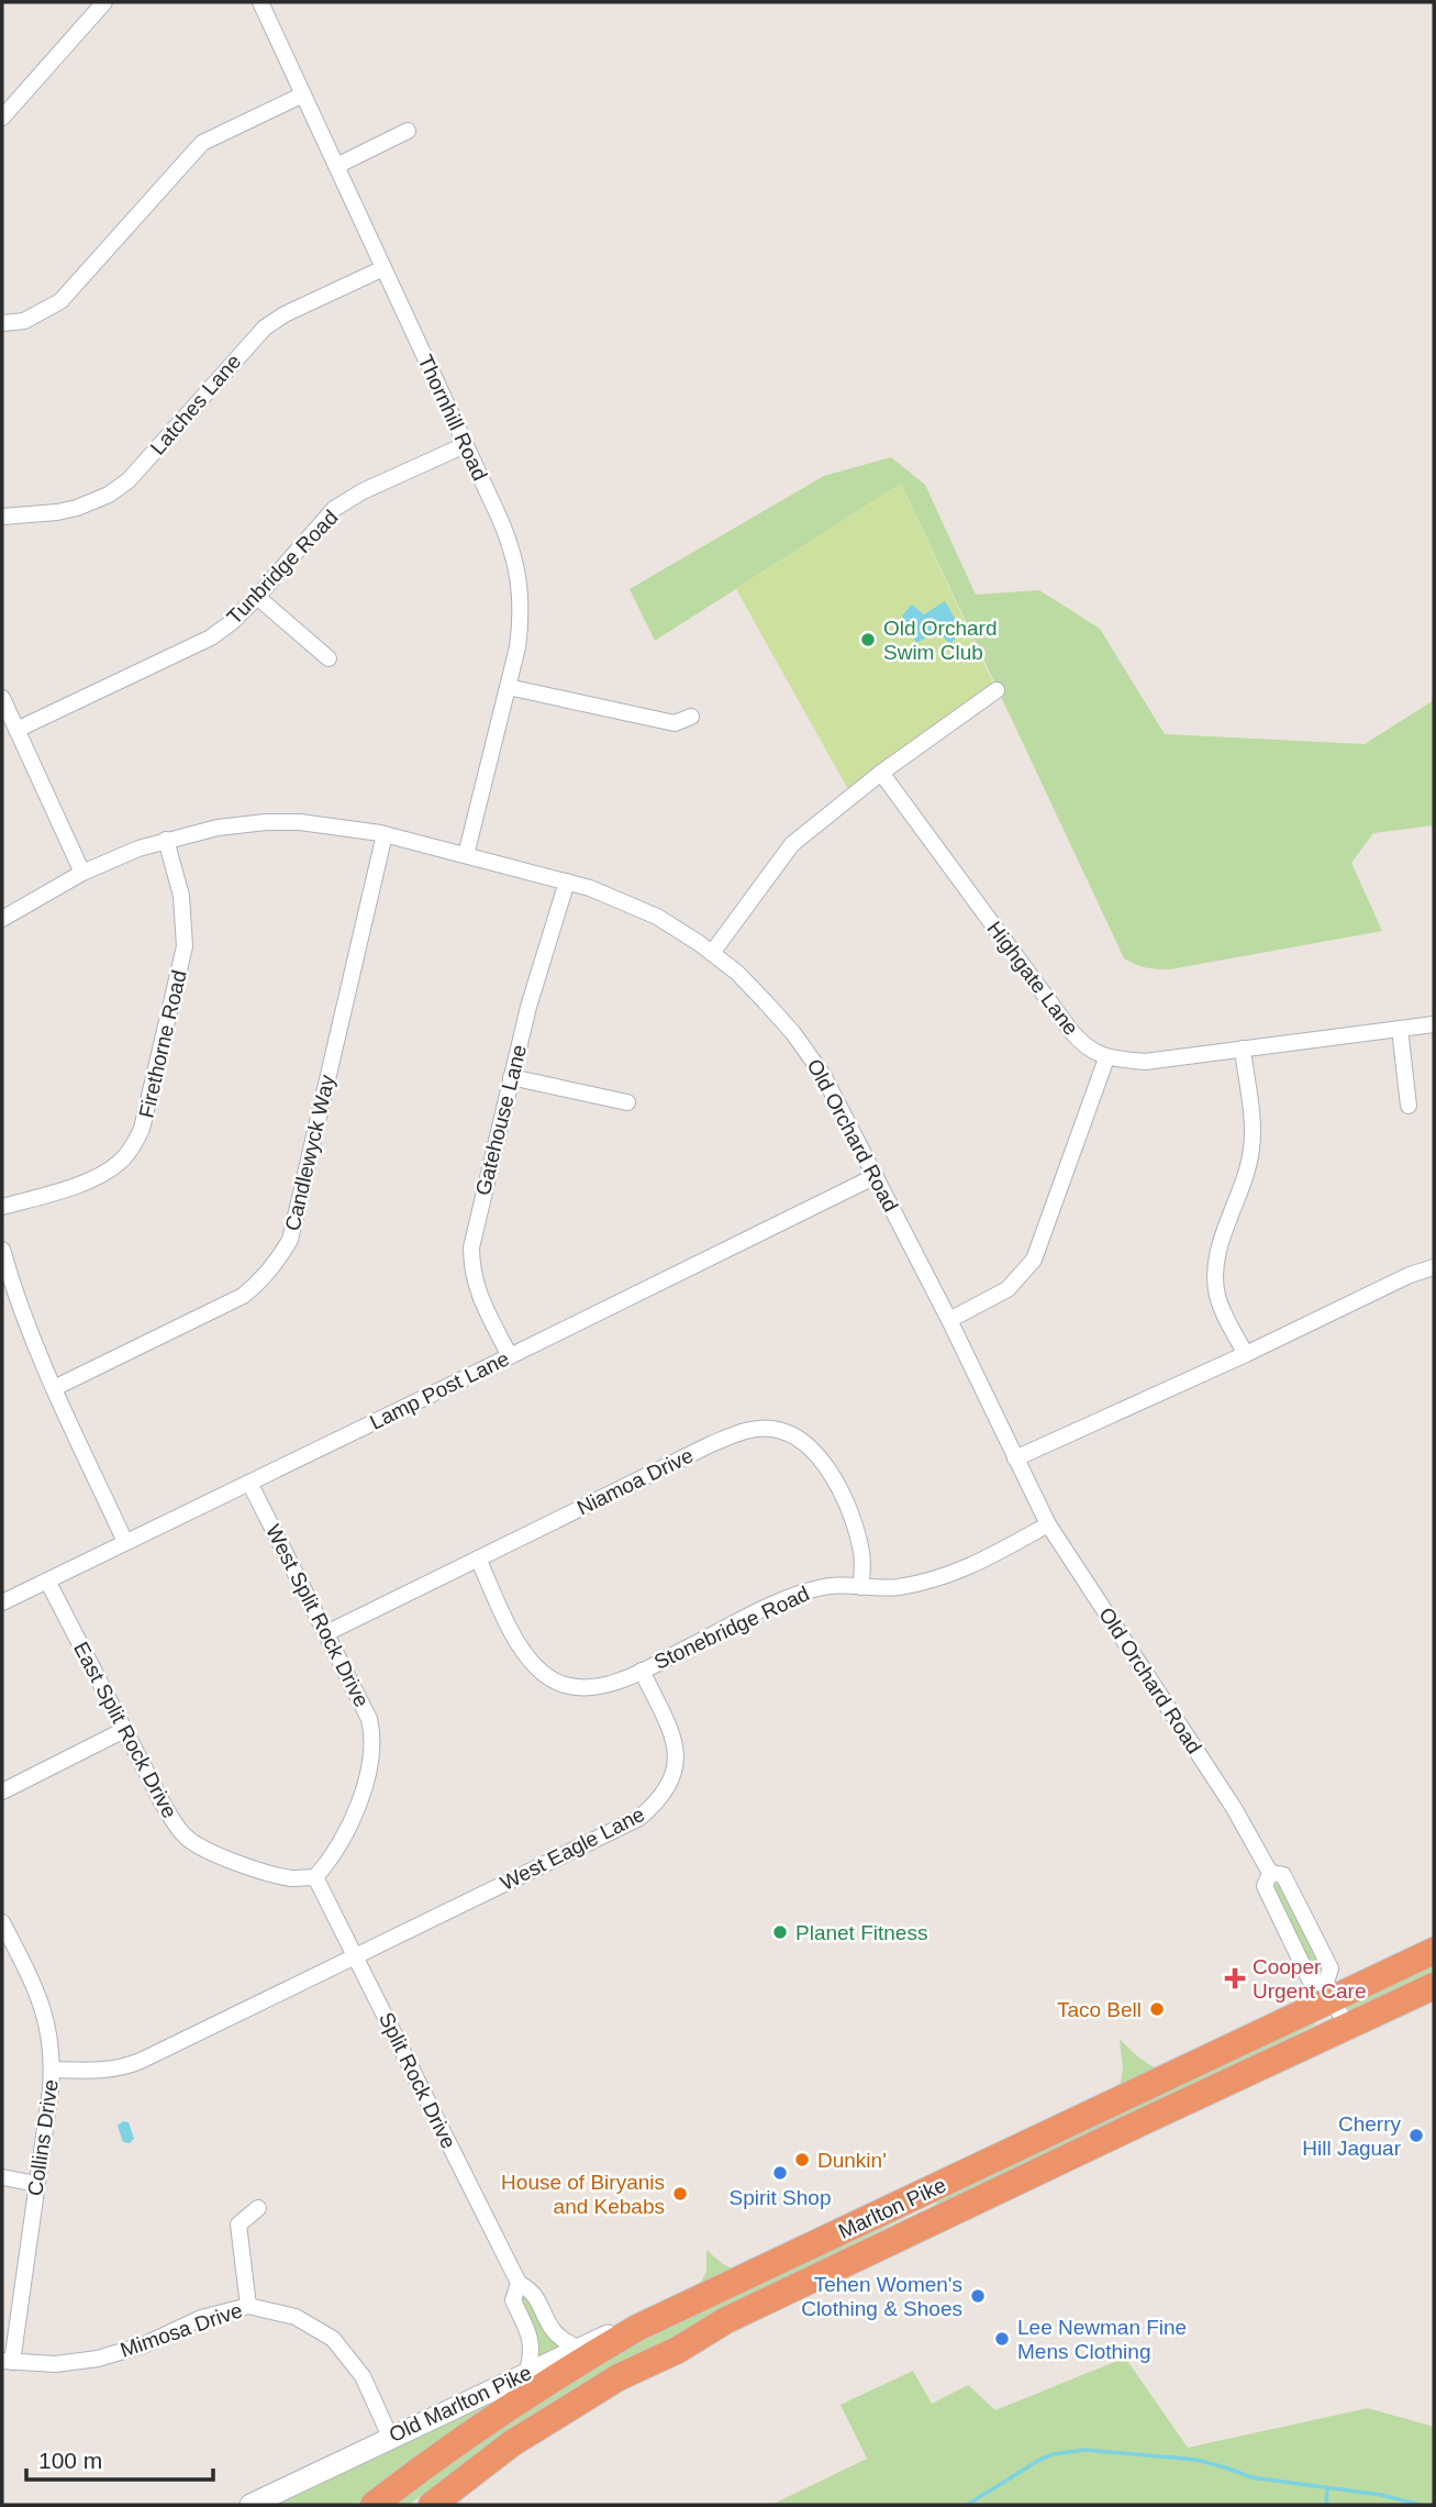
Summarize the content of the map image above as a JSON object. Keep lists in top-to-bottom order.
{
  "streets": {
    "highway": ["Marlton Pike"],
    "street": [
      "Latches Lane",
      "Thornhill Road",
      "Tunbridge Road",
      "Highgate Lane",
      "Firethorne Road",
      "Gatehouse Lane",
      "Old Orchard Road",
      "Candlewyck Way",
      "Lamp Post Lane",
      "Niamoa Drive",
      "West Split Rock Drive",
      "Stonebridge Road",
      "East Split Rock Drive",
      "West Eagle Lane",
      "Split Rock Drive",
      "Collins Drive",
      "Mimosa Drive",
      "Old Marlton Pike"
    ]
  },
  "crossings": [
    ["Latches Lane", "Thornhill Road"],
    ["Thornhill Road", "Tunbridge Road"],
    ["Thornhill Road", "Old Orchard Road"],
    ["Firethorne Road", "Old Orchard Road"],
    ["Gatehouse Lane", "Old Orchard Road"],
    ["Gatehouse Lane", "Lamp Post Lane"],
    ["Old Orchard Road", "Candlewyck Way"],
    ["Old Orchard Road", "Lamp Post Lane"],
    ["Old Orchard Road", "Stonebridge Road"],
    ["Old Orchard Road", "Marlton Pike"],
    ["Lamp Post Lane", "West Split Rock Drive"],
    ["Lamp Post Lane", "East Split Rock Drive"],
    ["Niamoa Drive", "West Split Rock Drive"],
    ["Niamoa Drive", "Stonebridge Road"],
    ["West Split Rock Drive", "East Split Rock Drive"],
    ["West Split Rock Drive", "Split Rock Drive"],
    ["Stonebridge Road", "West Eagle Lane"],
    ["East Split Rock Drive", "Split Rock Drive"],
    ["West Eagle Lane", "Split Rock Drive"],
    ["West Eagle Lane", "Collins Drive"],
    ["Split Rock Drive", "Old Marlton Pike"],
    ["Collins Drive", "Mimosa Drive"],
    ["Marlton Pike", "Old Marlton Pike"],
    ["Mimosa Drive", "Old Marlton Pike"]
  ],
  "places": {
    "other": [
      "Old Orchard Swim Club",
      "Planet Fitness",
      "Taco Bell",
      "Cherry Hill Jaguar",
      "Dunkin'",
      "Spirit Shop",
      "House of Biryanis and Kebabs",
      "Tehen Women's Clothing & Shoes",
      "Lee Newman Fine Mens Clothing"
    ],
    "health": ["Cooper Urgent Care"]
  },
  "scale_bar": "100 m"
}
